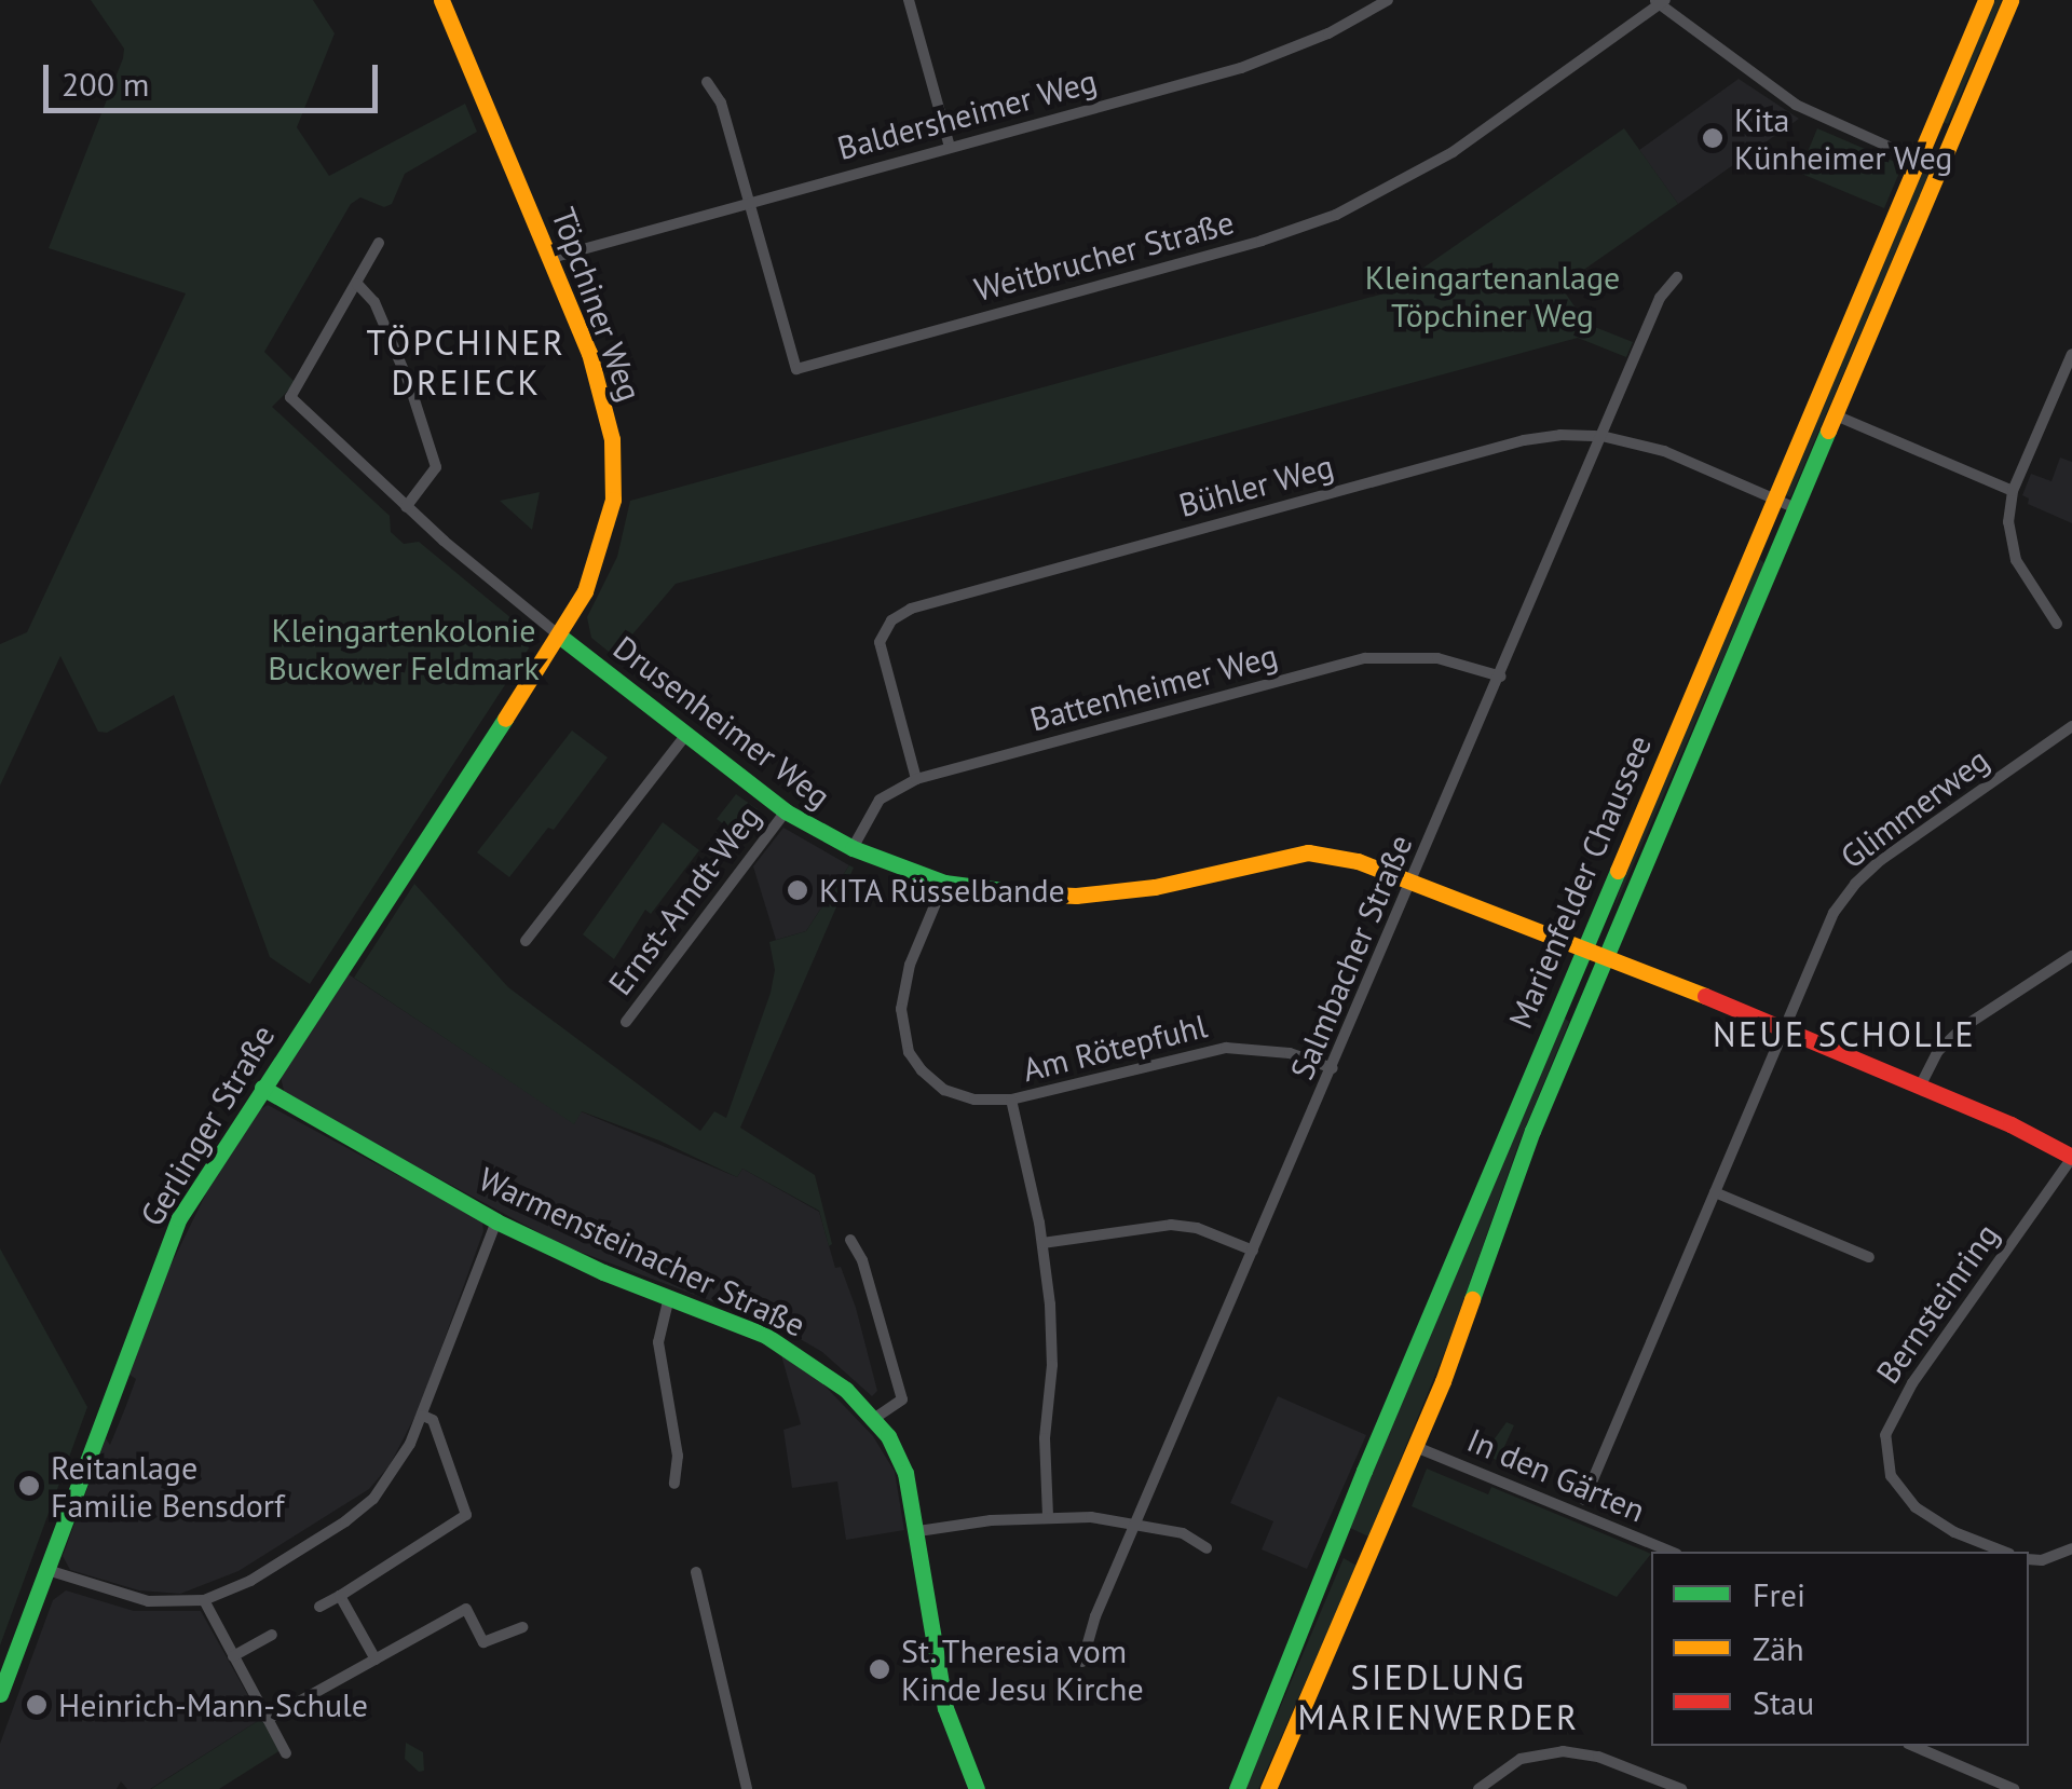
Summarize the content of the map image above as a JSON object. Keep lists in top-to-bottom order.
{
  "streets": {
    "street": [
      "Baldersheimer Weg",
      "Weitbrucher Straße",
      "Töpchiner Weg",
      "Bühler Weg",
      "Battenheimer Weg",
      "Drusenheimer Weg",
      "Glimmerweg",
      "Marienfelder Chaussee",
      "Ernst-Arndt-Weg",
      "Salmbacher Straße",
      "Am Rötepfuhl",
      "Gerlinger Straße",
      "Warmensteinacher Straße",
      "Bernsteinring",
      "In den Gärten"
    ]
  },
  "crossings": [
    ["Baldersheimer Weg", "Weitbrucher Straße"],
    ["Baldersheimer Weg", "Töpchiner Weg"],
    ["Töpchiner Weg", "Drusenheimer Weg"],
    ["Töpchiner Weg", "Gerlinger Straße"],
    ["Bühler Weg", "Battenheimer Weg"],
    ["Bühler Weg", "Marienfelder Chaussee"],
    ["Bühler Weg", "Salmbacher Straße"],
    ["Battenheimer Weg", "Drusenheimer Weg"],
    ["Battenheimer Weg", "Salmbacher Straße"],
    ["Drusenheimer Weg", "Glimmerweg"],
    ["Drusenheimer Weg", "Marienfelder Chaussee"],
    ["Drusenheimer Weg", "Ernst-Arndt-Weg"],
    ["Drusenheimer Weg", "Salmbacher Straße"],
    ["Drusenheimer Weg", "Am Rötepfuhl"],
    ["Drusenheimer Weg", "Gerlinger Straße"],
    ["Drusenheimer Weg", "Bernsteinring"],
    ["Marienfelder Chaussee", "In den Gärten"],
    ["Salmbacher Straße", "Am Rötepfuhl"],
    ["Gerlinger Straße", "Warmensteinacher Straße"]
  ],
  "districts": ["TÖPCHINER DREIECK", "NEUE SCHOLLE", "SIEDLUNG MARIENWERDER"],
  "parks": ["Kleingartenanlage Töpchiner Weg", "Kleingartenkolonie Buckower Feldmark"],
  "places": [
    "Kita Künheimer Weg",
    "KITA Rüsselbande",
    "Reitanlage Familie Bensdorf",
    "St. Theresia vom Kinde Jesu Kirche",
    "Heinrich-Mann-Schule"
  ],
  "legend": ["Frei", "Zäh", "Stau"],
  "scale_bar": "200 m"
}
